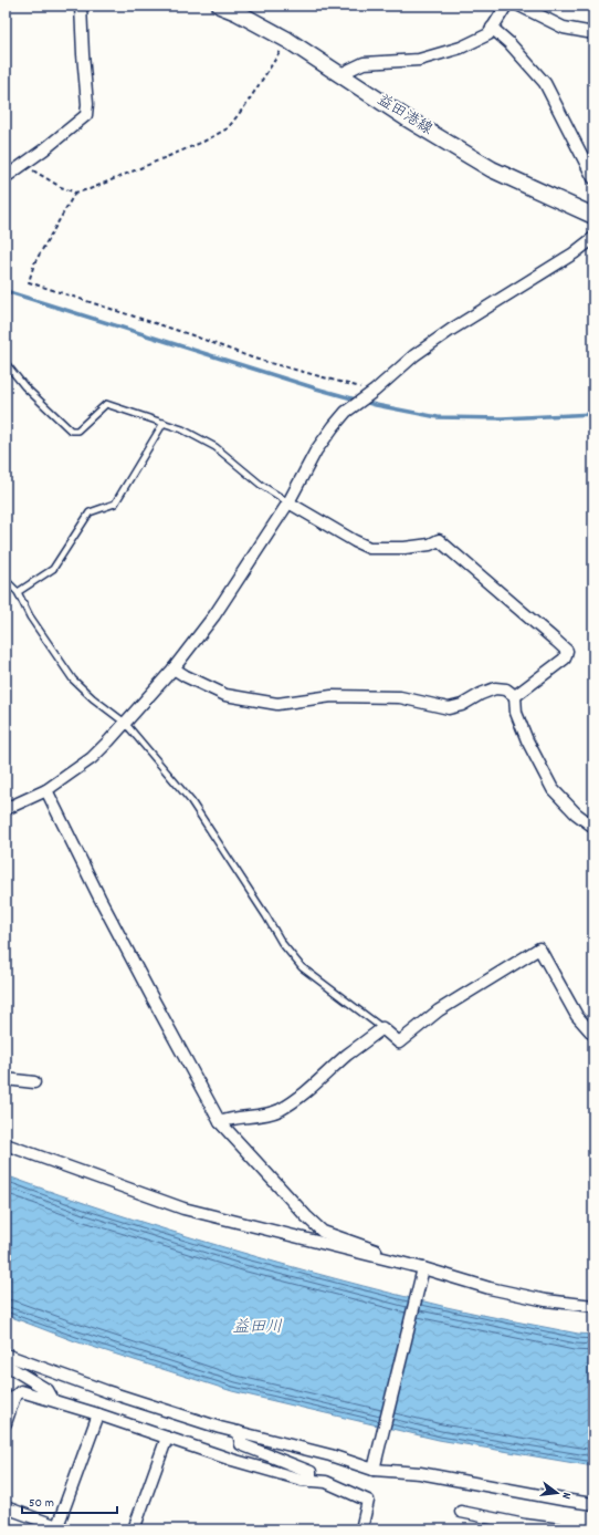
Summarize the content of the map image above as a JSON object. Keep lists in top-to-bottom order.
{
  "streets": {
    "main road": ["益田港線"]
  },
  "water": ["益田川"],
  "scale_bar": "50 m",
  "north": "right"
}
